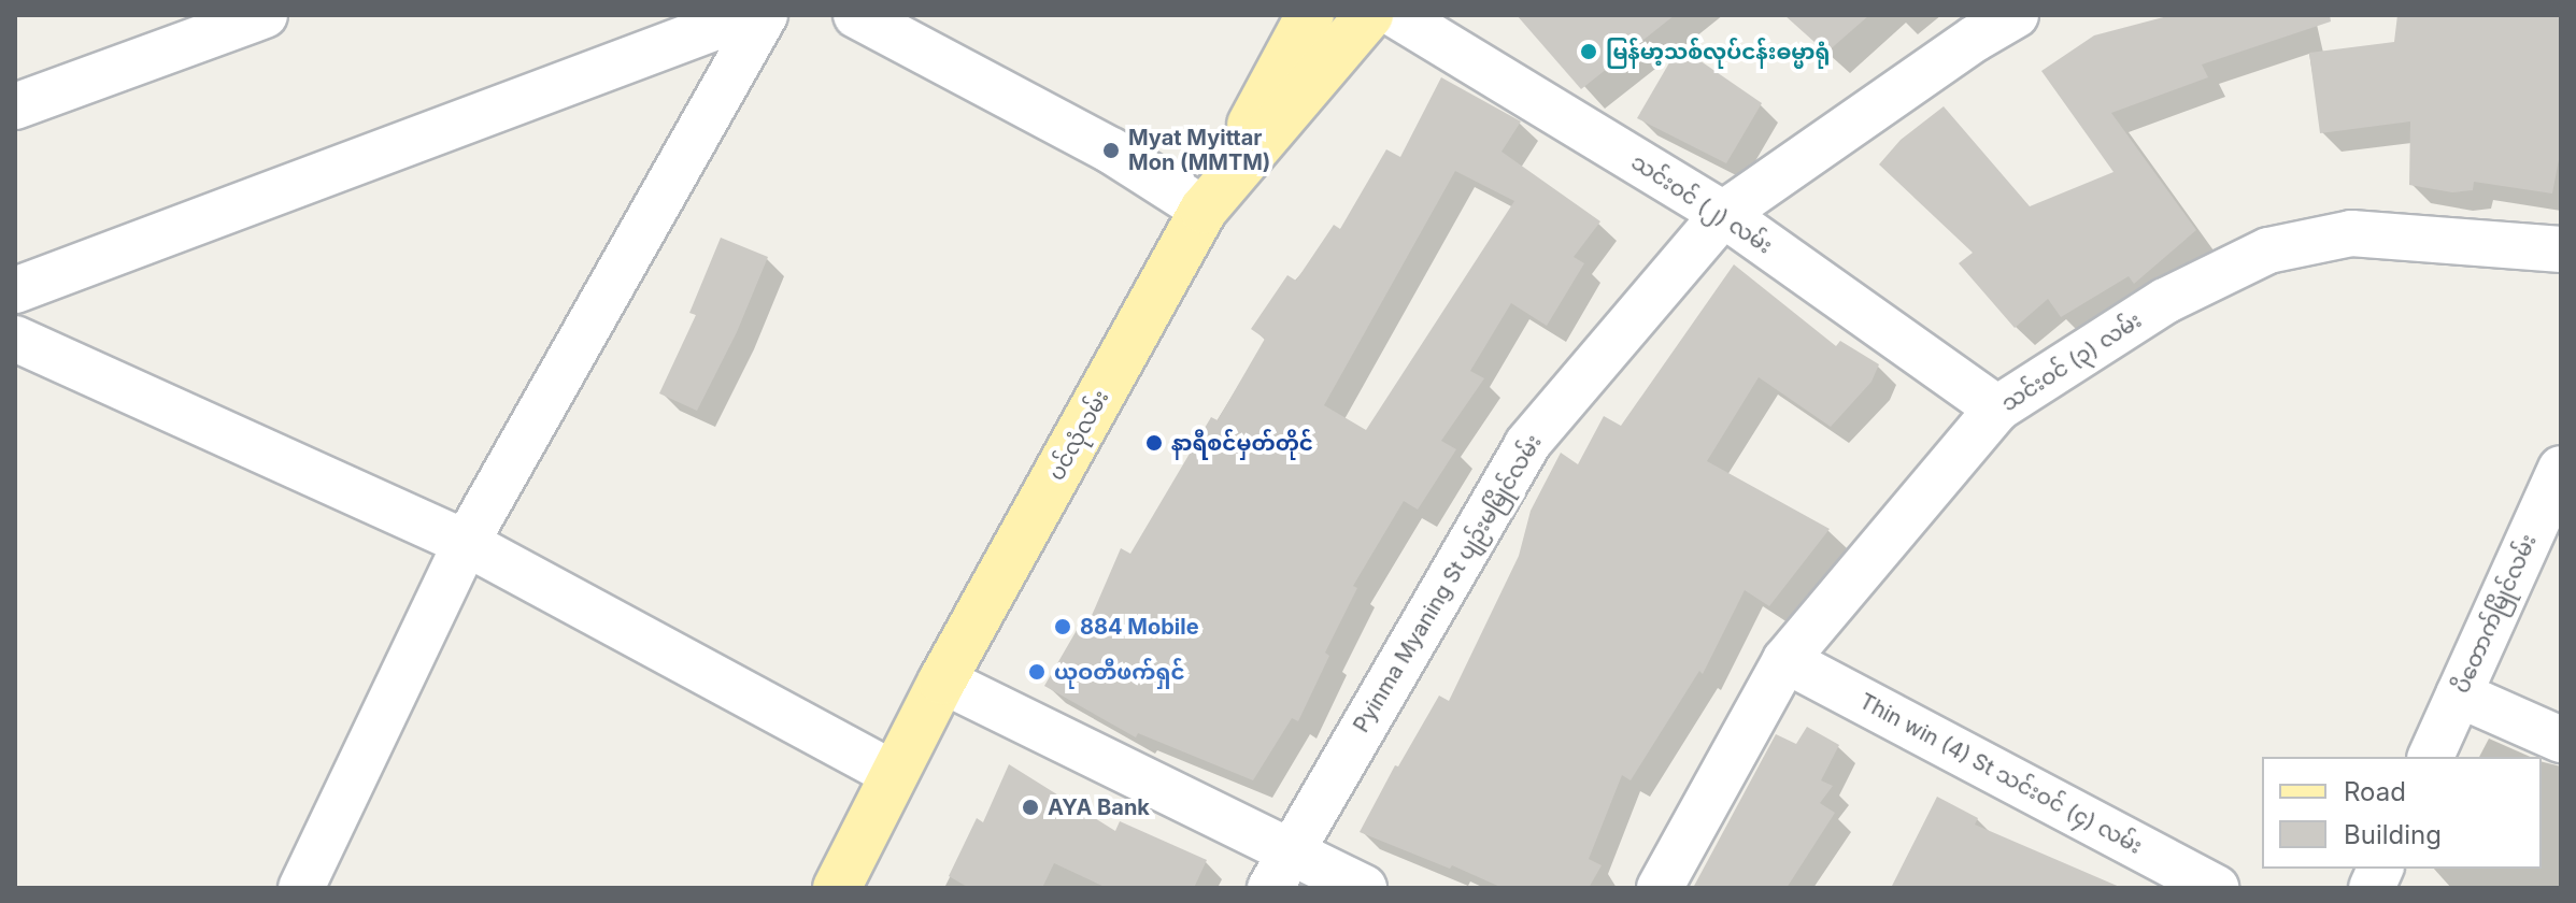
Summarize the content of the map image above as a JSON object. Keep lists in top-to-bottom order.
{
  "streets": {
    "main road": ["ပင်လုံလမ်း"],
    "street": [
      "သင်းဝင် (၂) လမ်း",
      "သင်းဝင် (၃) လမ်း",
      "Pyinma Myaning St ပျဉ်းမမြိုင်လမ်း",
      "ပိတောက်မြိုင်လမ်း",
      "Thin win (4) St သင်းဝင် (၄) လမ်း"
    ]
  },
  "crossings": [
    ["သင်းဝင် (၂) လမ်း", "သင်းဝင် (၃) လမ်း"],
    ["သင်းဝင် (၂) လမ်း", "Pyinma Myaning St ပျဉ်းမမြိုင်လမ်း"],
    ["သင်းဝင် (၃) လမ်း", "Thin win (4) St သင်းဝင် (၄) လမ်း"]
  ],
  "places": [
    "မြန်မာ့သစ်လုပ်ငန်းဓမ္မာရုံ",
    "Myat Myittar Mon (MMTM)",
    "နာရီစင်မှတ်တိုင်",
    "884 Mobile",
    "ယုဝတီဖက်ရှင်",
    "AYA Bank"
  ],
  "legend": ["Road", "Building"]
}
